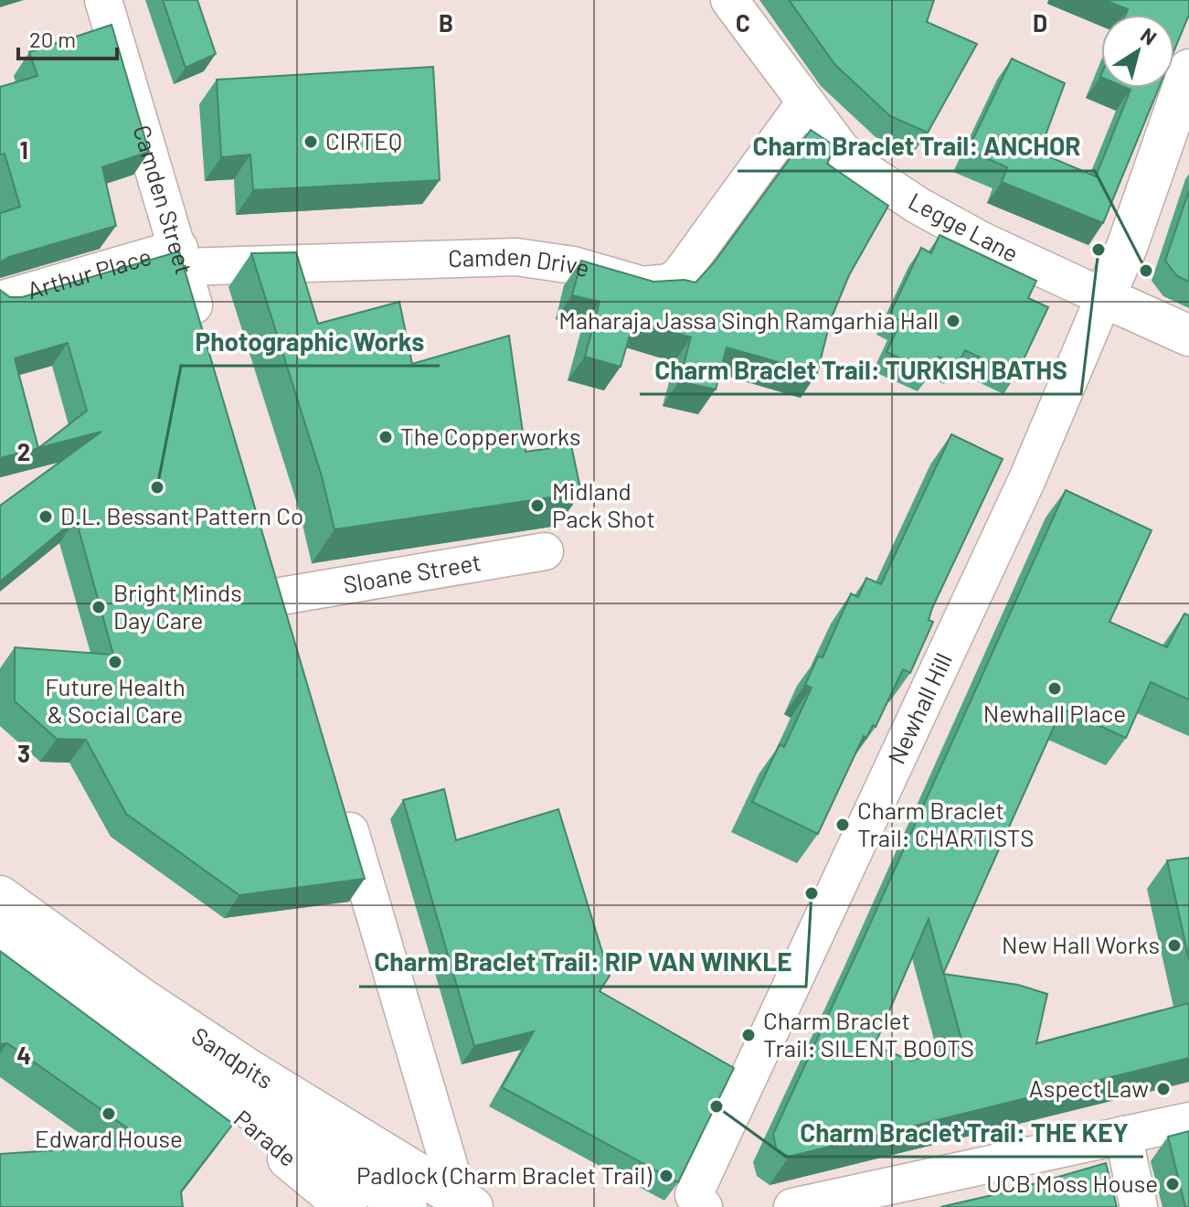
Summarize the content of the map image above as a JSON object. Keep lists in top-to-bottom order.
{
  "streets": {
    "main road": ["Sandpits", "Parade"],
    "street": [
      "Camden Street",
      "Legge Lane",
      "Camden Drive",
      "Arthur Place",
      "Sloane Street",
      "Newhall Hill"
    ]
  },
  "crossings": [
    ["Camden Street", "Camden Drive"],
    ["Camden Street", "Arthur Place"],
    ["Legge Lane", "Camden Drive"],
    ["Legge Lane", "Newhall Hill"],
    ["Camden Drive", "Arthur Place"],
    ["Sandpits", "Parade"]
  ],
  "places": [
    "CIRTEQ",
    "Charm Braclet Trail: TURKISH BATHS",
    "Charm Braclet Trail: ANCHOR",
    "Maharaja Jassa Singh Ramgarhia Hall",
    "The Copperworks",
    "Photographic Works",
    "Midland Pack Shot",
    "D.L. Bessant Pattern Co",
    "Bright Minds Day Care",
    "Future Health & Social Care",
    "Newhall Place",
    "Charm Braclet Trail: CHARTISTS",
    "Charm Braclet Trail: RIP VAN WINKLE",
    "New Hall Works",
    "Charm Braclet Trail: SILENT BOOTS",
    "Aspect Law",
    "Charm Braclet Trail: THE KEY",
    "Edward House",
    "Padlock (Charm Braclet Trail)",
    "UCB Moss House"
  ],
  "scale_bar": "20 m",
  "north": "top right",
  "grid": {
    "columns": ["B", "C", "D"],
    "rows": [
      "1",
      "2",
      "3",
      "4"
    ]
  }
}
